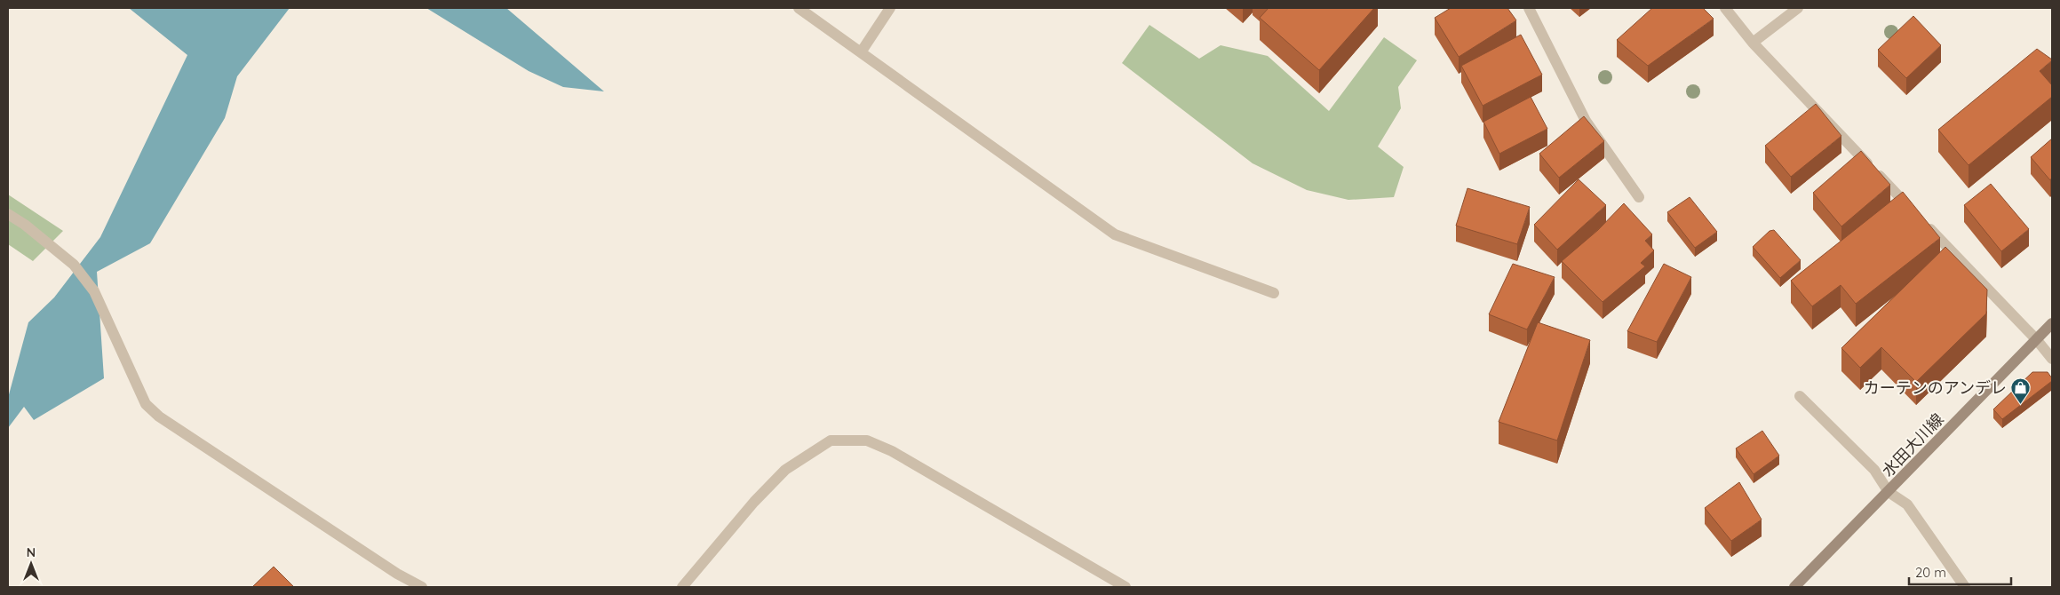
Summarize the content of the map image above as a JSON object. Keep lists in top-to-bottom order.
{
  "streets": {
    "main road": ["水田大川線"]
  },
  "places": {
    "shop": ["カーテンのアンデレ"]
  },
  "scale_bar": "20 m",
  "north": "top"
}
